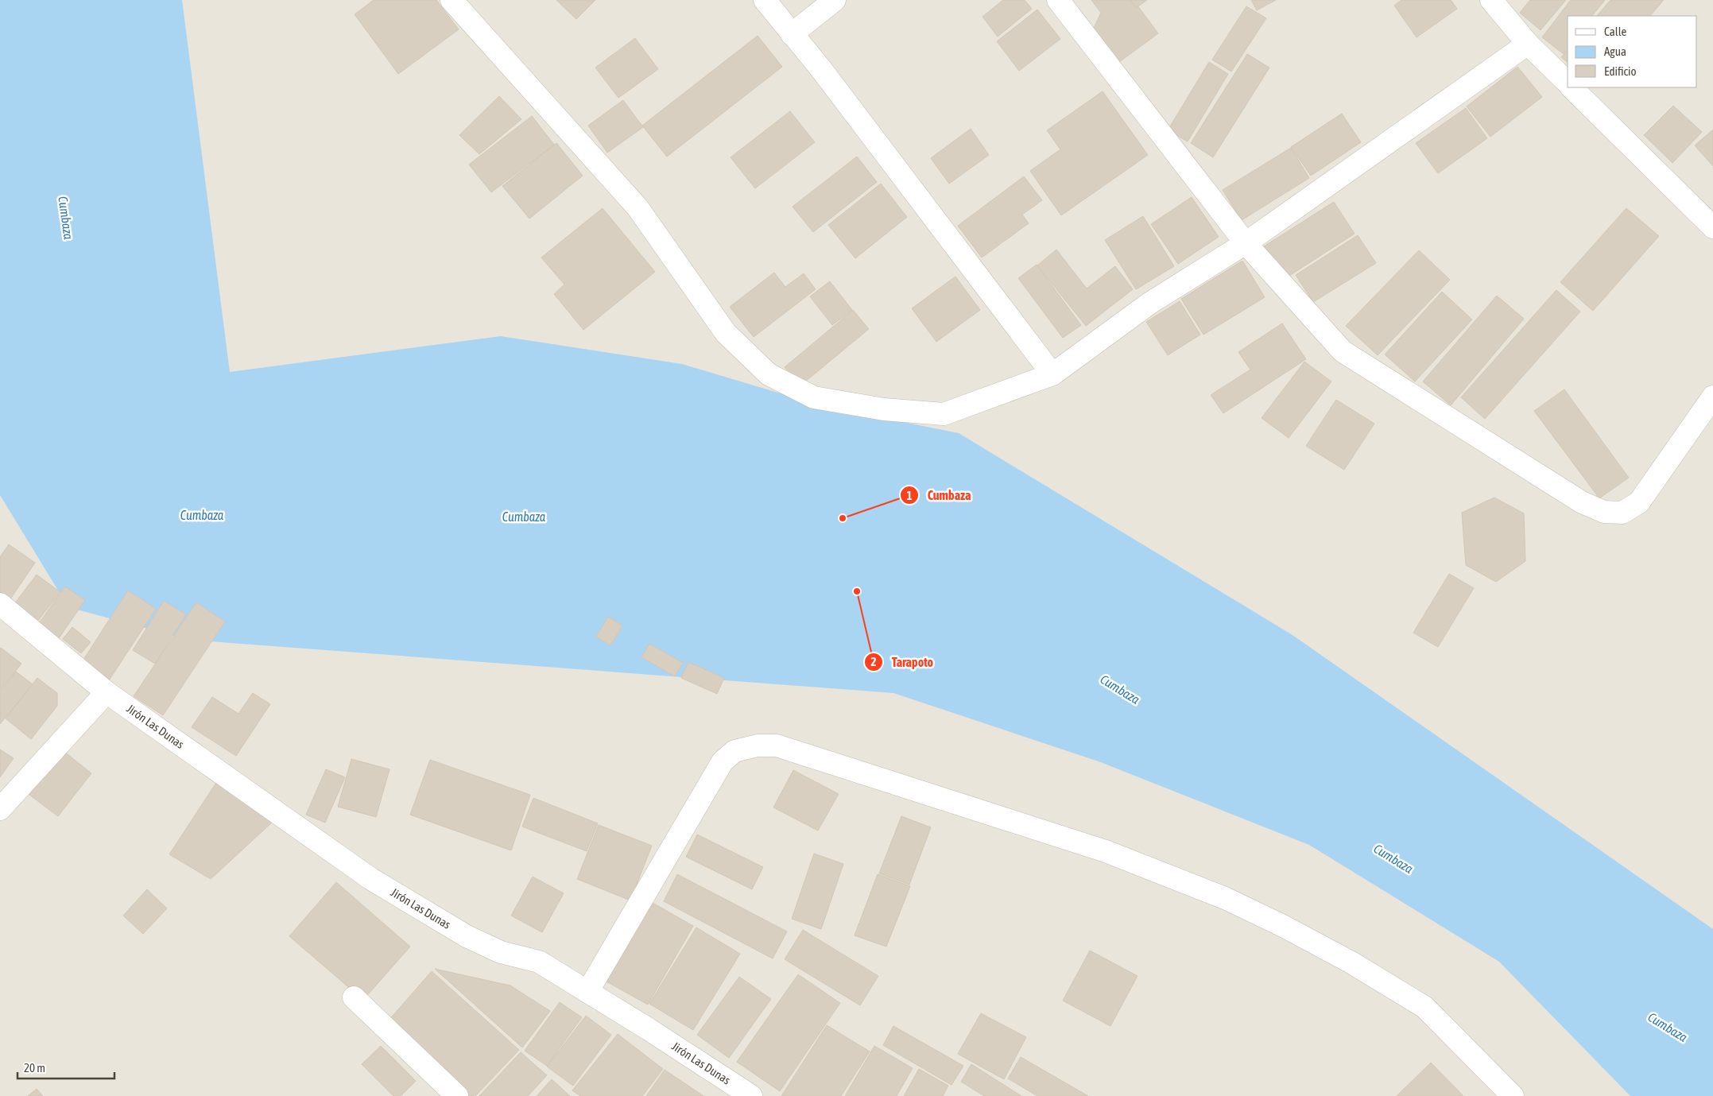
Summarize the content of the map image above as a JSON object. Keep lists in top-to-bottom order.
{
  "streets": {
    "street": ["Jirón Las Dunas"]
  },
  "water": ["Cumbaza"],
  "places": ["Cumbaza", "Tarapoto"],
  "legend": ["Calle", "Agua", "Edificio"],
  "scale_bar": "20 m"
}
